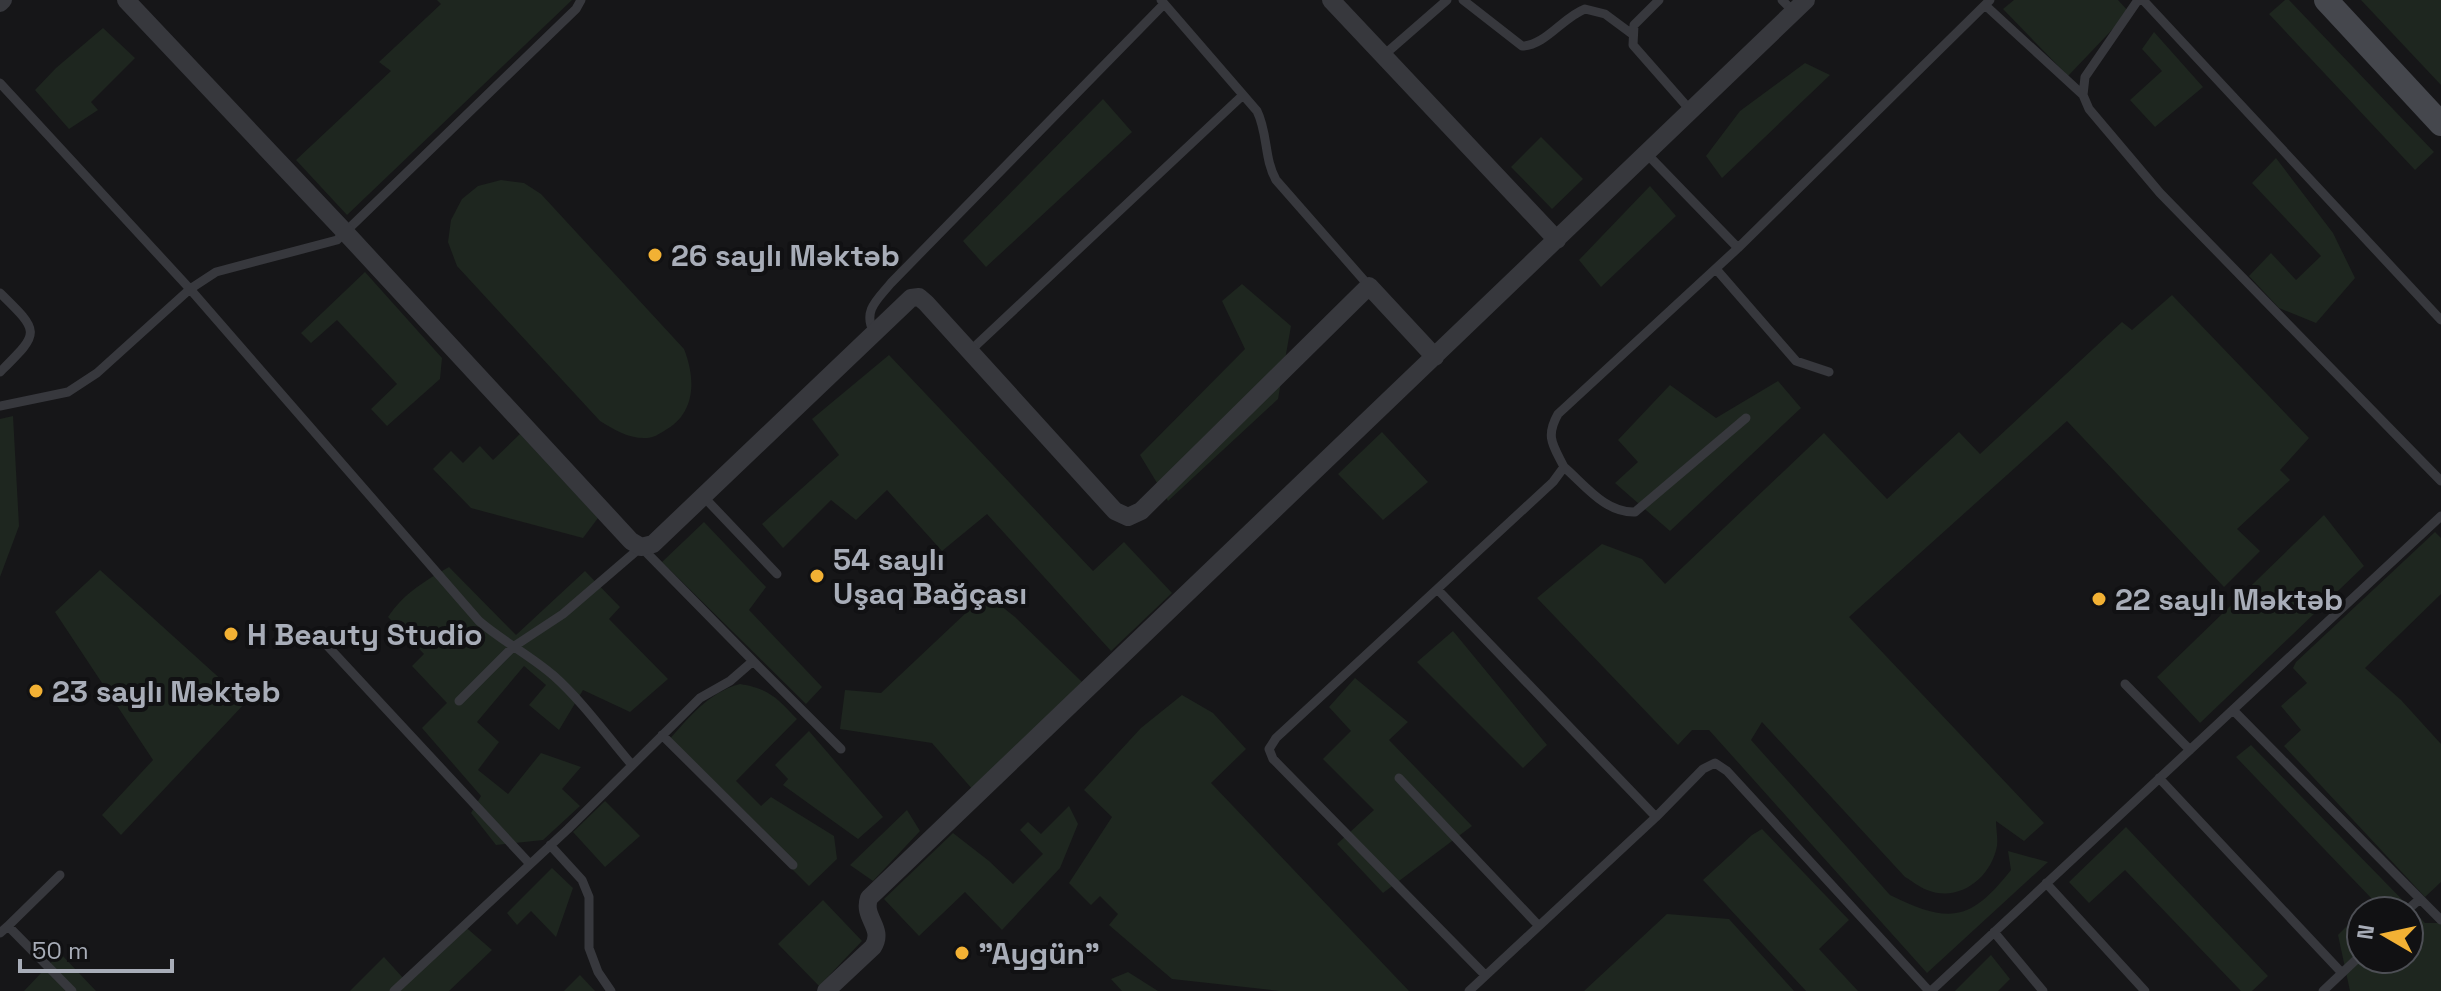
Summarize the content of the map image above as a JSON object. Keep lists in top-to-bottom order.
{
  "places": [
    "26 saylı Məktəb",
    "54 saylı Uşaq Bağçası",
    "22 saylı Məktəb",
    "H Beauty Studio",
    "23 saylı Məktəb",
    "\"Aygün\""
  ],
  "scale_bar": "50 m",
  "north": "left"
}
